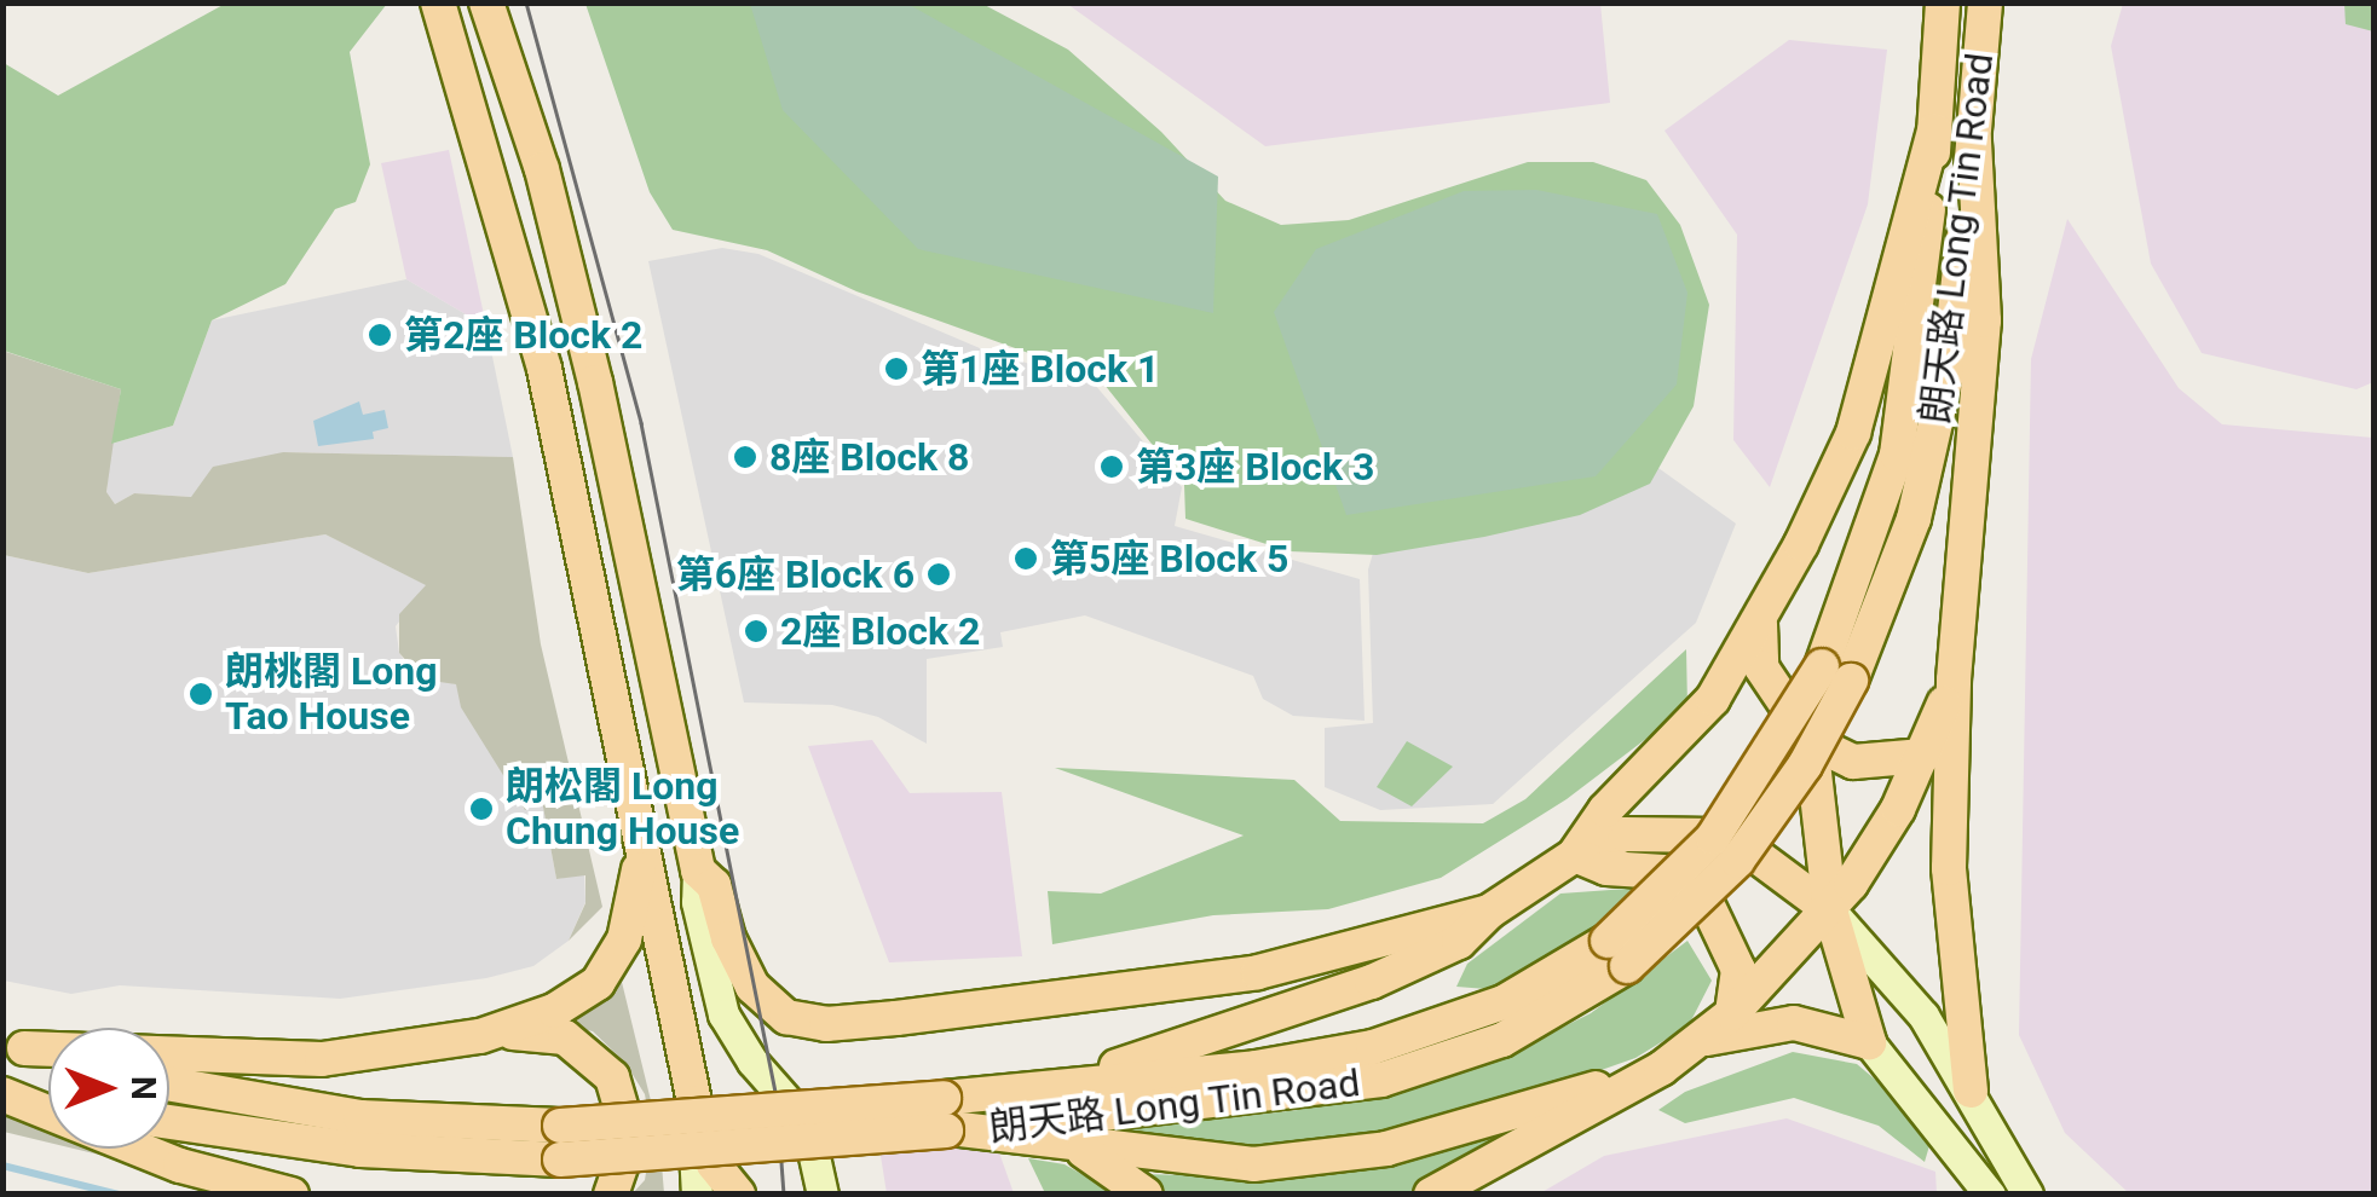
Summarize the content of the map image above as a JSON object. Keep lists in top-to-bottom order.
{
  "streets": {
    "main road": ["朗天路 Long Tin Road"]
  },
  "places": [
    "第2座 Block 2",
    "第1座 Block 1",
    "8座 Block 8",
    "第3座 Block 3",
    "第5座 Block 5",
    "第6座 Block 6",
    "2座 Block 2",
    "朗桃閣 Long Tao House",
    "朗松閣 Long Chung House"
  ],
  "north": "right"
}
